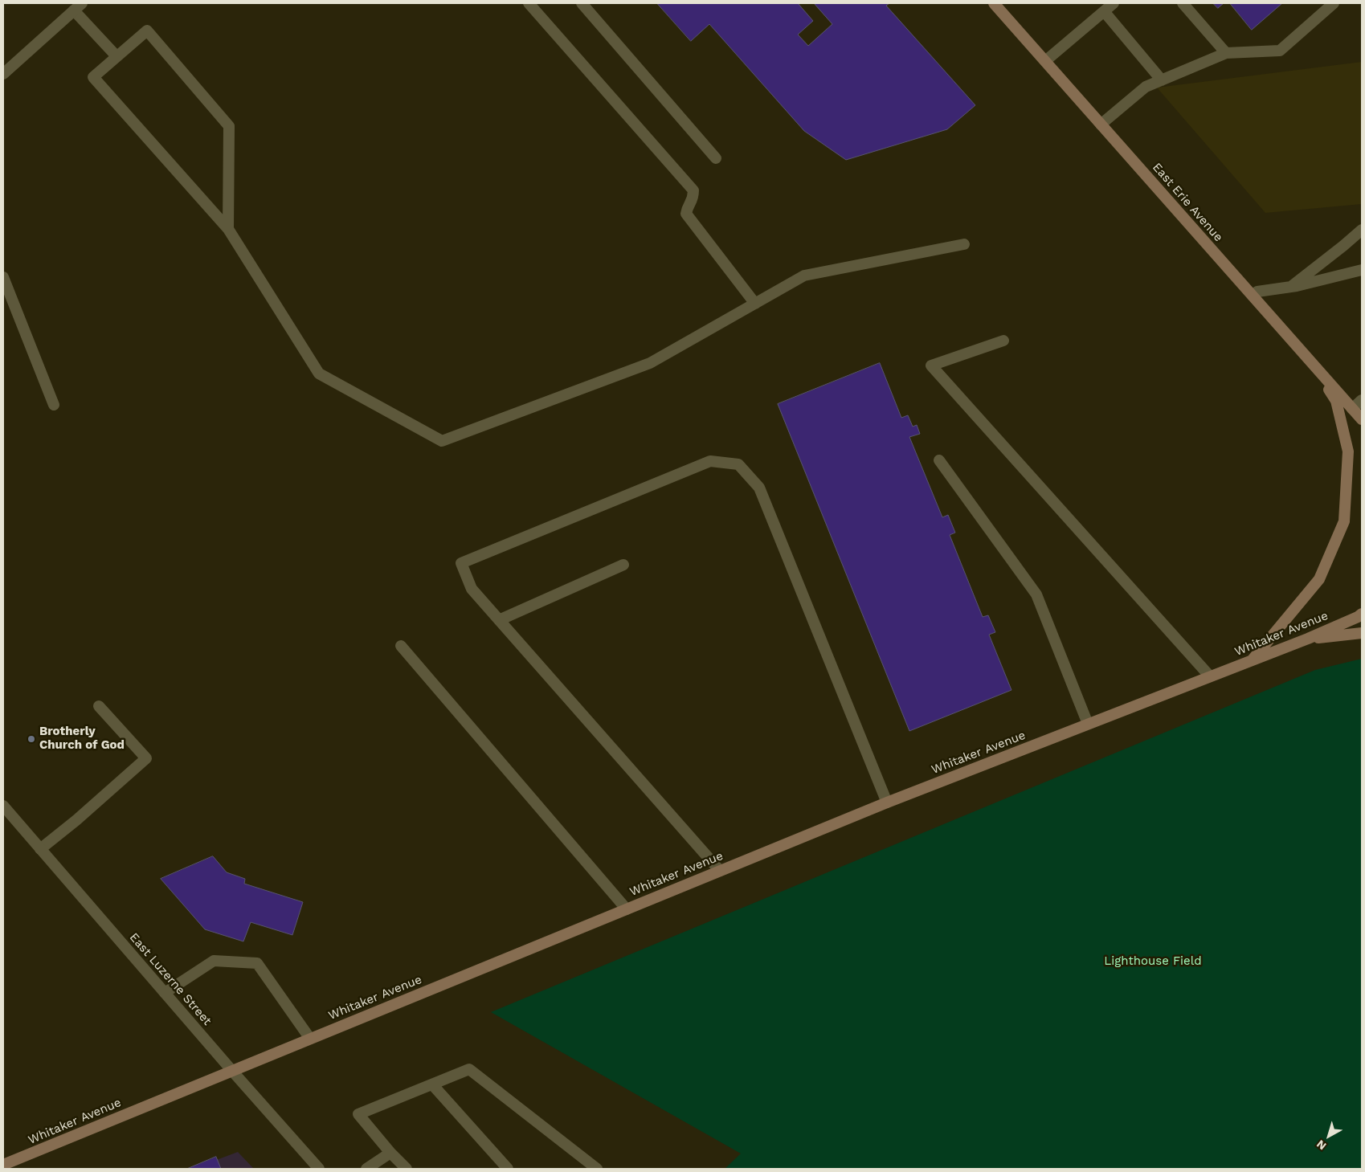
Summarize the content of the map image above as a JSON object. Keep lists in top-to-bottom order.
{
  "streets": {
    "main road": ["East Erie Avenue", "Whitaker Avenue"],
    "street": ["East Luzerne Street"]
  },
  "crossings": [
    ["Whitaker Avenue", "East Luzerne Street"]
  ],
  "parks": ["Lighthouse Field"],
  "places": ["Brotherly Church of God"],
  "north": "bottom left"
}
